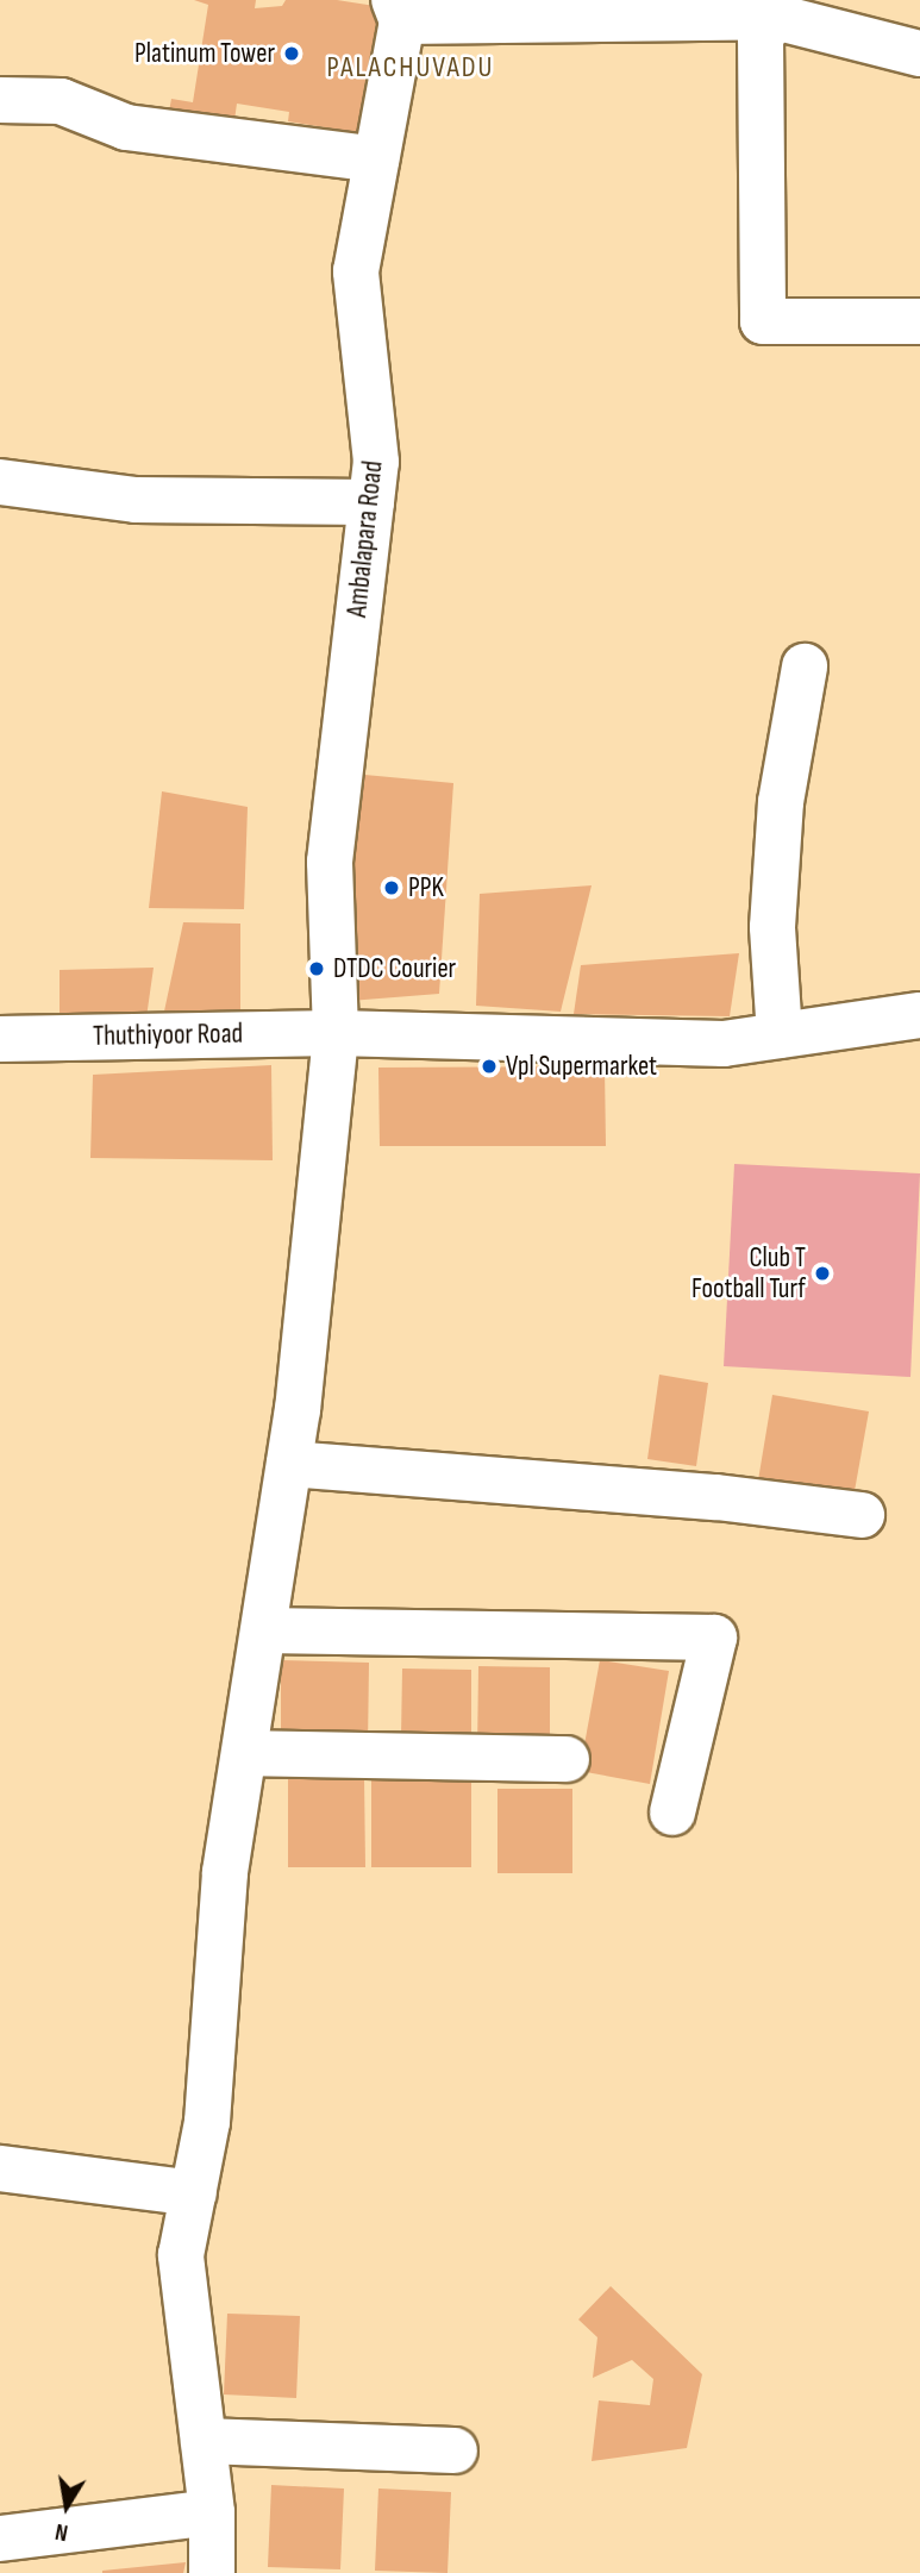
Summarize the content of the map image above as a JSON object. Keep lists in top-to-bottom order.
{
  "streets": {
    "street": ["Ambalapara Road", "Thuthiyoor Road"]
  },
  "crossings": [
    ["Ambalapara Road", "Thuthiyoor Road"]
  ],
  "districts": ["PALACHUVADU"],
  "places": [
    "Platinum Tower",
    "PPK",
    "DTDC Courier",
    "Vpl Supermarket",
    "Club T Football Turf"
  ],
  "north": "bottom"
}
